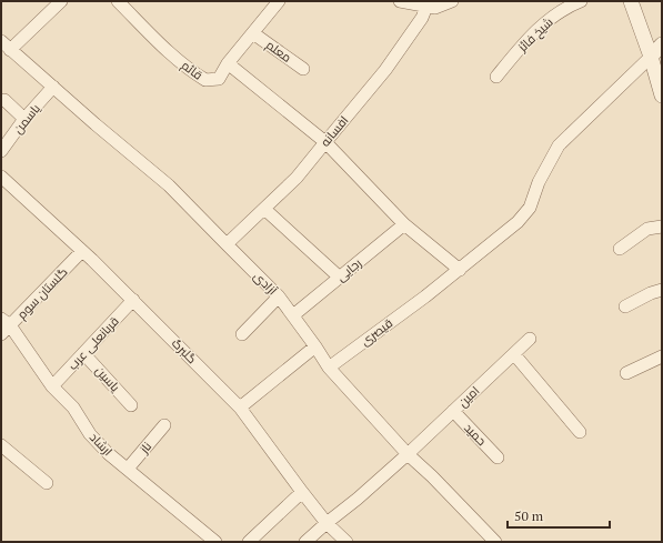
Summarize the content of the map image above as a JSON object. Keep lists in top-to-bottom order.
{
  "streets": {
    "street": [
      "شیخ فائز",
      "معلم",
      "قائم",
      "یاسمن",
      "افسانه",
      "رجایی",
      "آزادی",
      "گلستان سوم",
      "قیصری",
      "قربانعلی عرب",
      "گلبرگ",
      "یاسین",
      "امین",
      "حمید",
      "ارشاد",
      "ناز"
    ]
  },
  "crossings": [
    ["معلم", "قائم"],
    ["یاسمن", "آزادی"],
    ["افسانه", "آزادی"],
    ["رجایی", "آزادی"],
    ["آزادی", "قیصری"],
    ["آزادی", "امین"],
    ["گلستان سوم", "گلبرگ"],
    ["گلستان سوم", "ارشاد"],
    ["قربانعلی عرب", "گلبرگ"],
    ["قربانعلی عرب", "یاسین"],
    ["قربانعلی عرب", "ارشاد"],
    ["امین", "حمید"],
    ["ارشاد", "ناز"]
  ],
  "scale_bar": "50 m"
}
